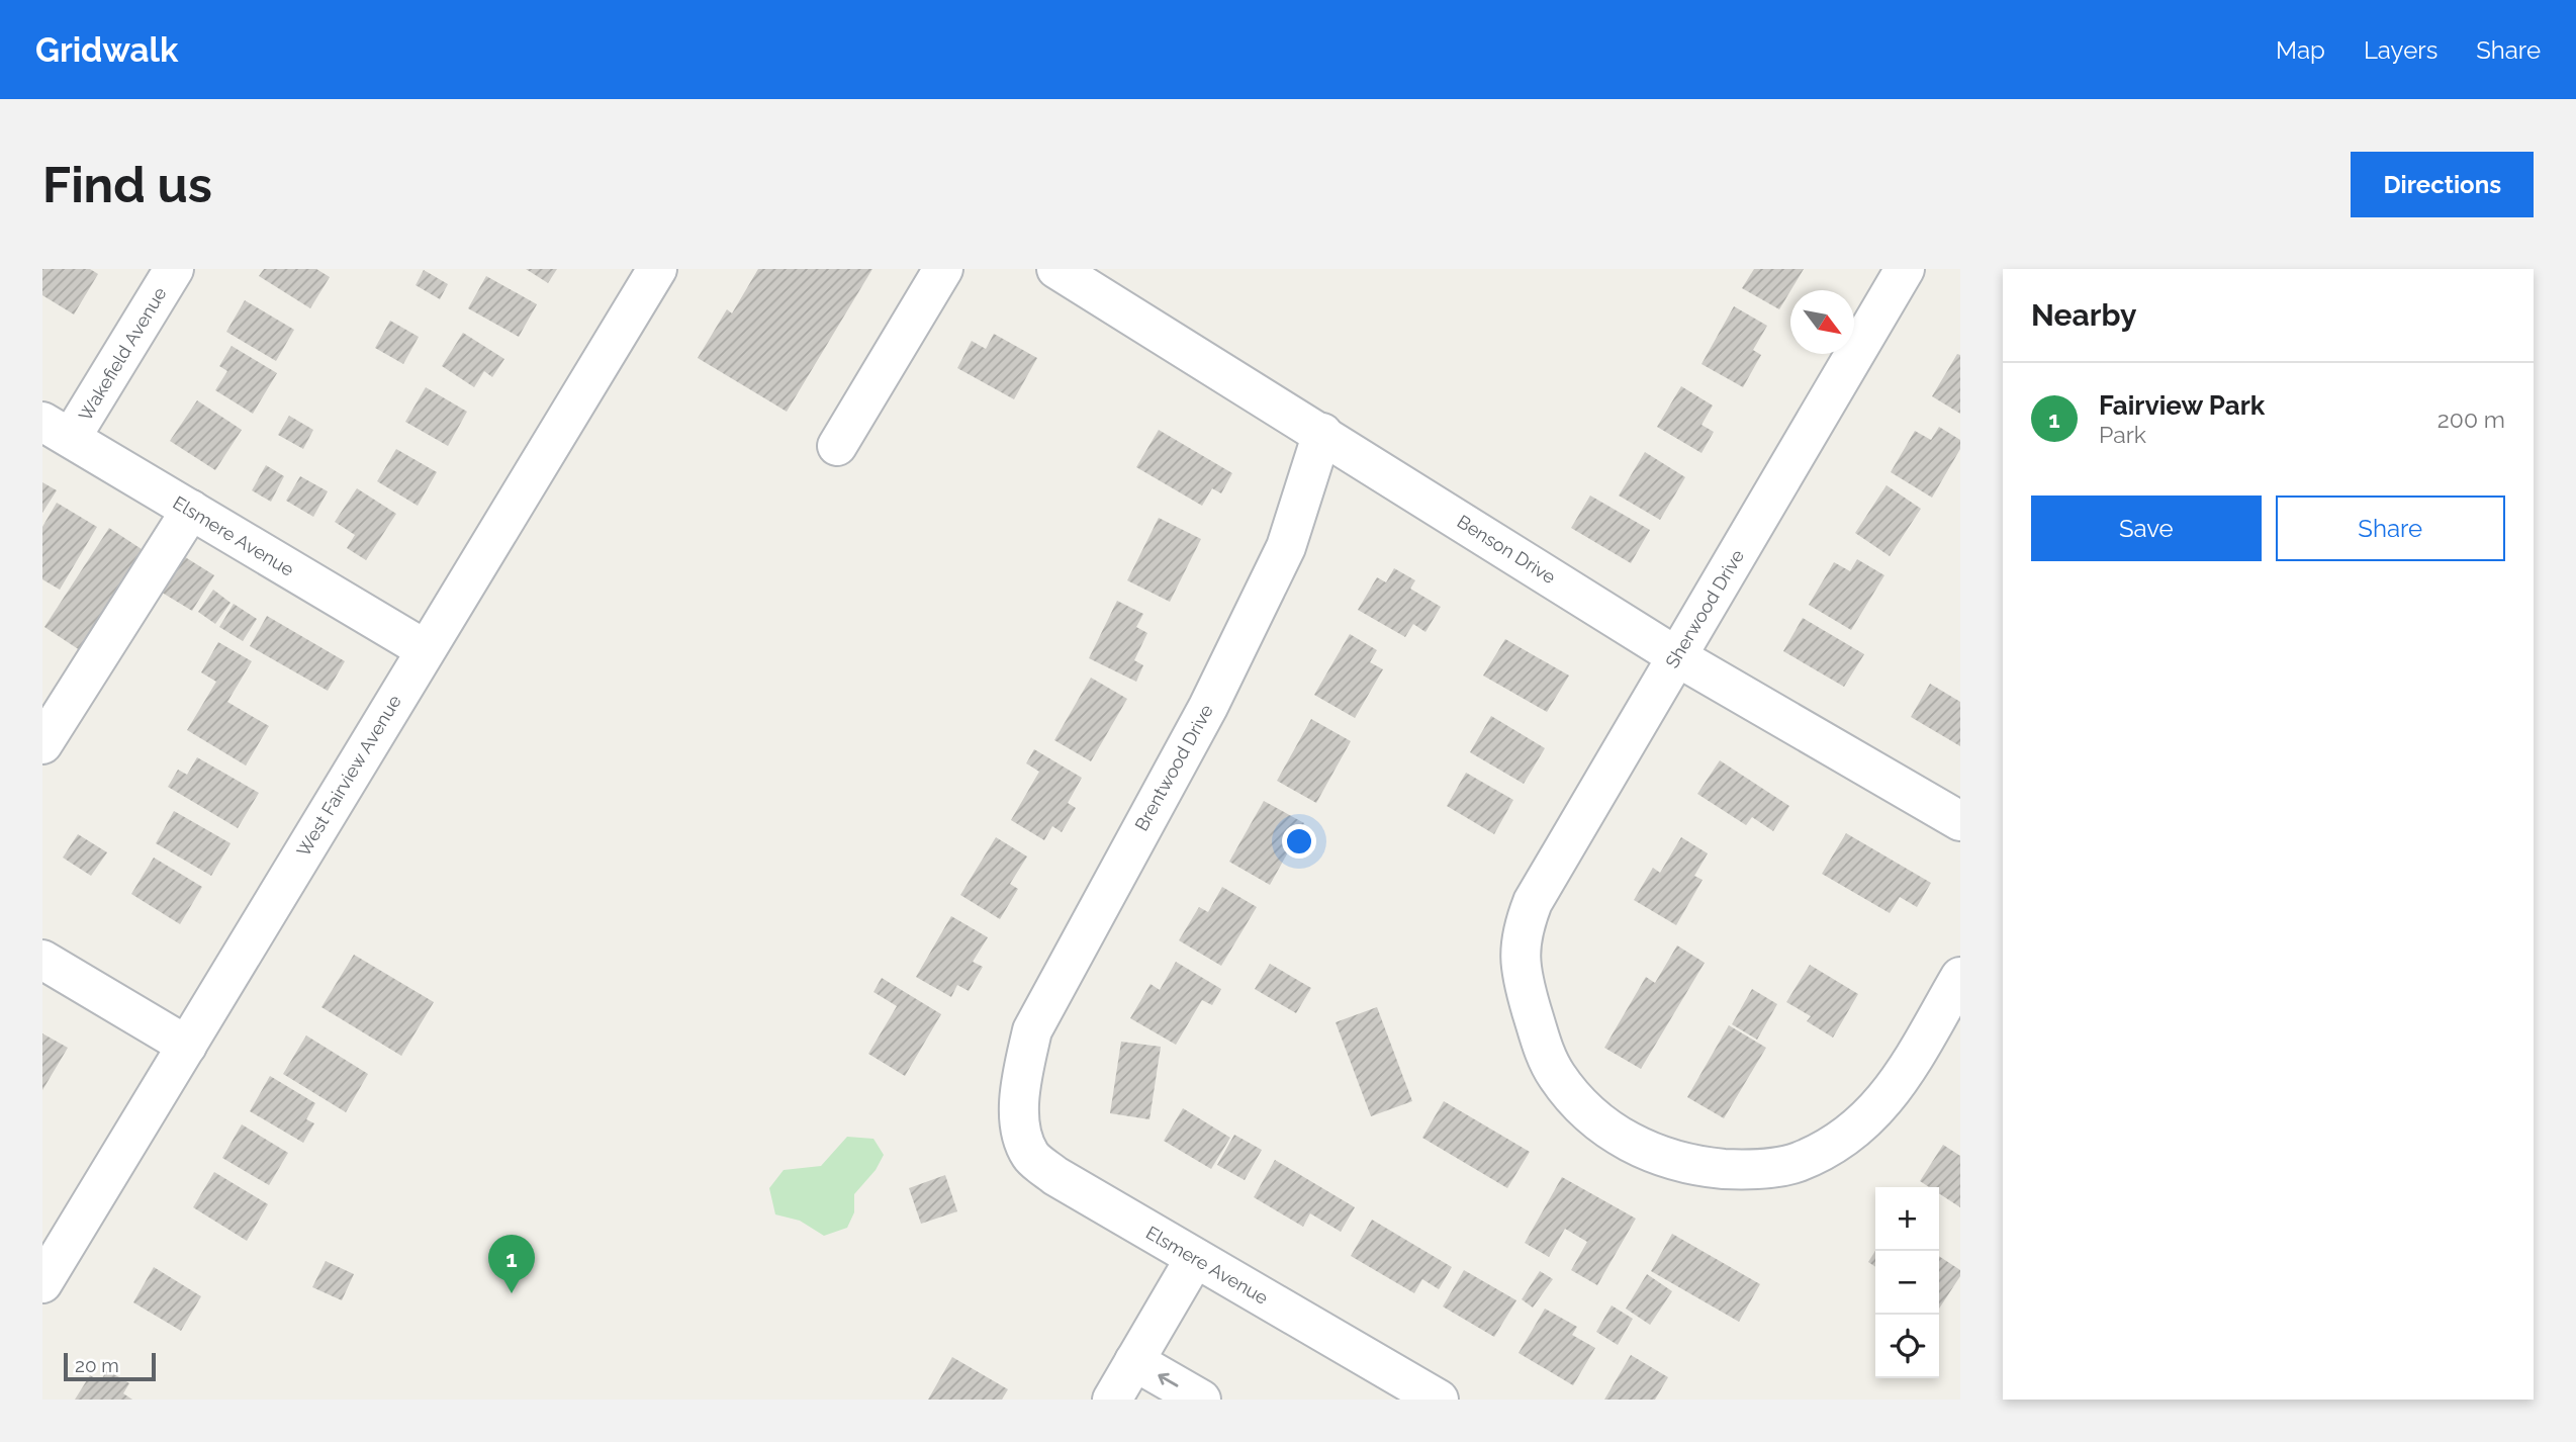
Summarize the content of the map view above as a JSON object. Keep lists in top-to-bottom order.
{
  "streets": {
    "street": [
      "Wakefield Avenue",
      "Elsmere Avenue",
      "Benson Drive",
      "Sherwood Drive",
      "Brentwood Drive",
      "West Fairview Avenue"
    ]
  },
  "crossings": [
    ["Wakefield Avenue", "Elsmere Avenue"],
    ["Elsmere Avenue", "Brentwood Drive"],
    ["Elsmere Avenue", "West Fairview Avenue"],
    ["Benson Drive", "Sherwood Drive"],
    ["Benson Drive", "Brentwood Drive"]
  ],
  "scale_bar": "20 m",
  "north": "bottom right",
  "page": {
    "header": "Gridwalk",
    "nav": ["Map", "Layers", "Share"],
    "buttons": [
      "Directions",
      ["Save", "Share"]
    ],
    "title": "Find us",
    "heading": "Nearby",
    "list": [
      {
        "mark": "1",
        "name": "Fairview Park",
        "note": "Park",
        "value": "200 m"
      }
    ],
    "map_buttons": ["+", "−"],
    "pins": "1",
    "scale": "20 m"
  }
}
